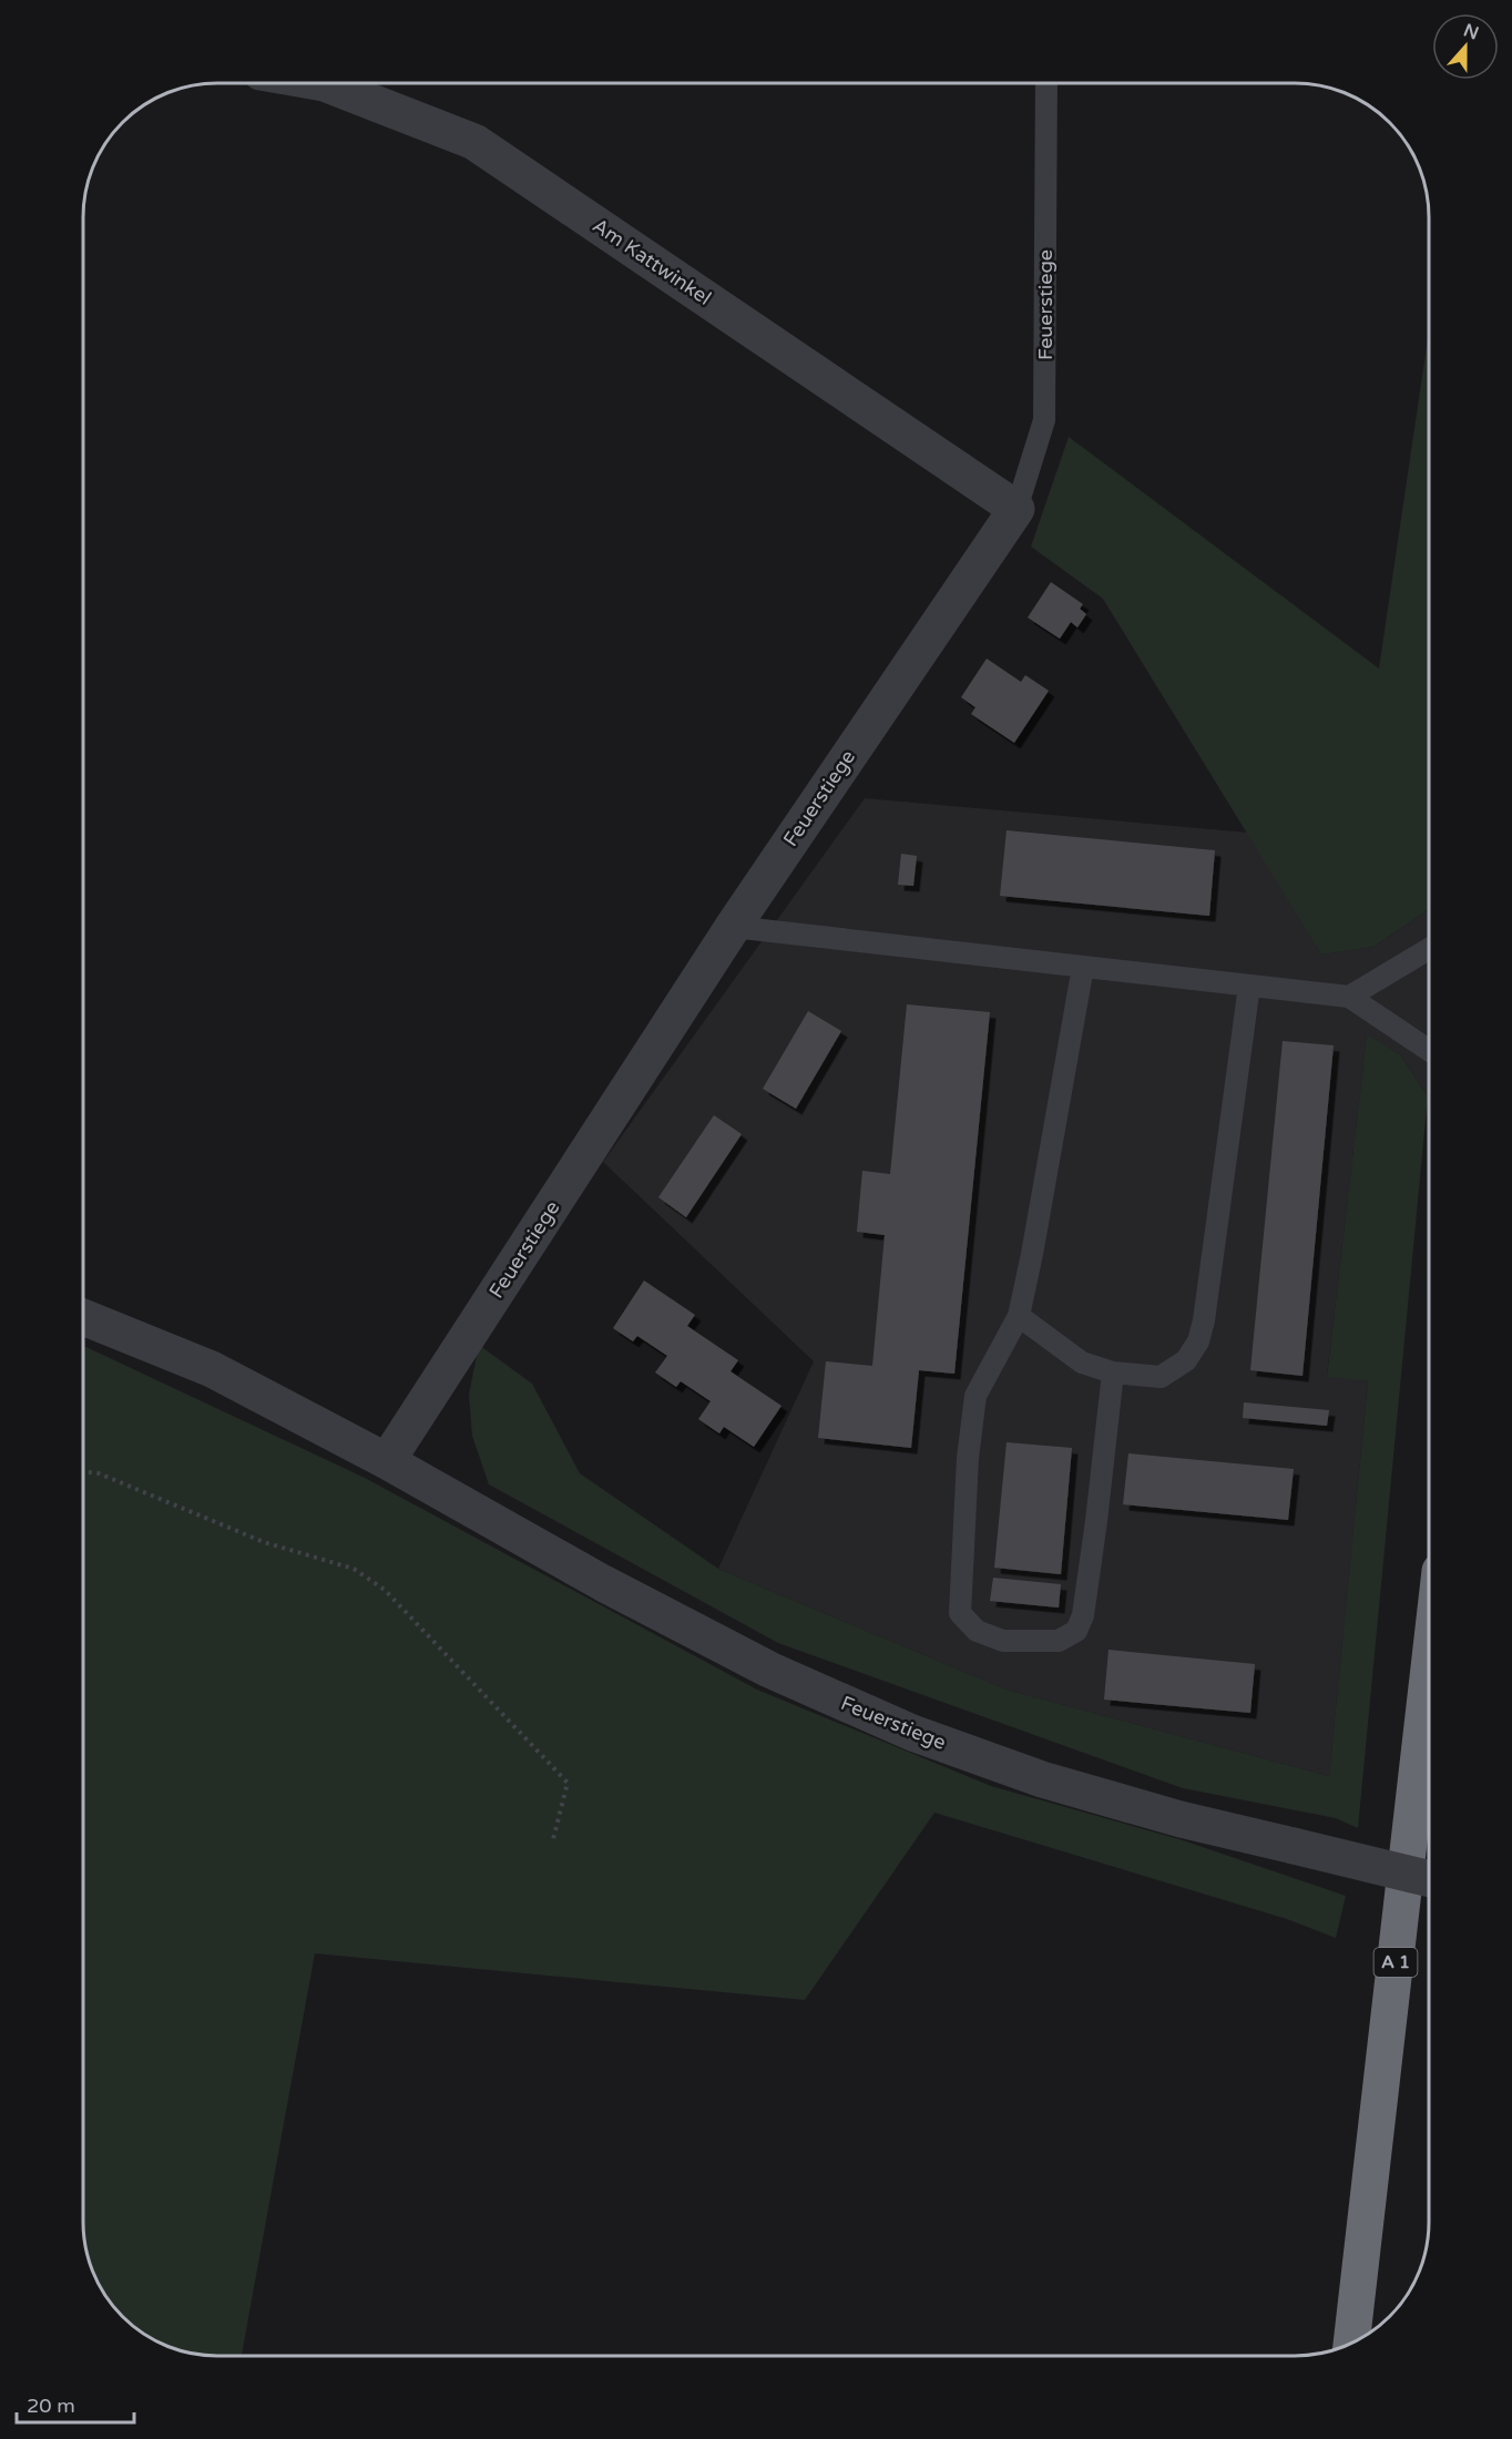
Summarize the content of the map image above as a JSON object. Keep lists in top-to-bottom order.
{
  "streets": {
    "highway": ["A 1"],
    "street": ["Am Kattwinkel", "Feuerstiege"]
  },
  "crossings": [
    ["Am Kattwinkel", "Feuerstiege"]
  ],
  "scale_bar": "20 m",
  "north": "top"
}
